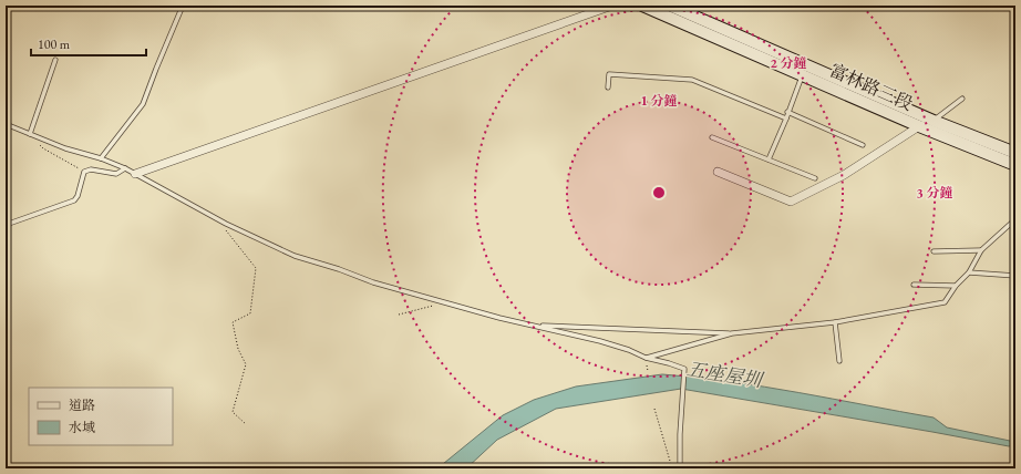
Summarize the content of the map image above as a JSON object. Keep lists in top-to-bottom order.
{
  "streets": {
    "main road": ["富林路三段"]
  },
  "water": ["五座屋圳"],
  "legend": ["道路", "水域"],
  "scale_bar": "100 m",
  "rings": ["2 分鐘", "1 分鐘", "3 分鐘"]
}
